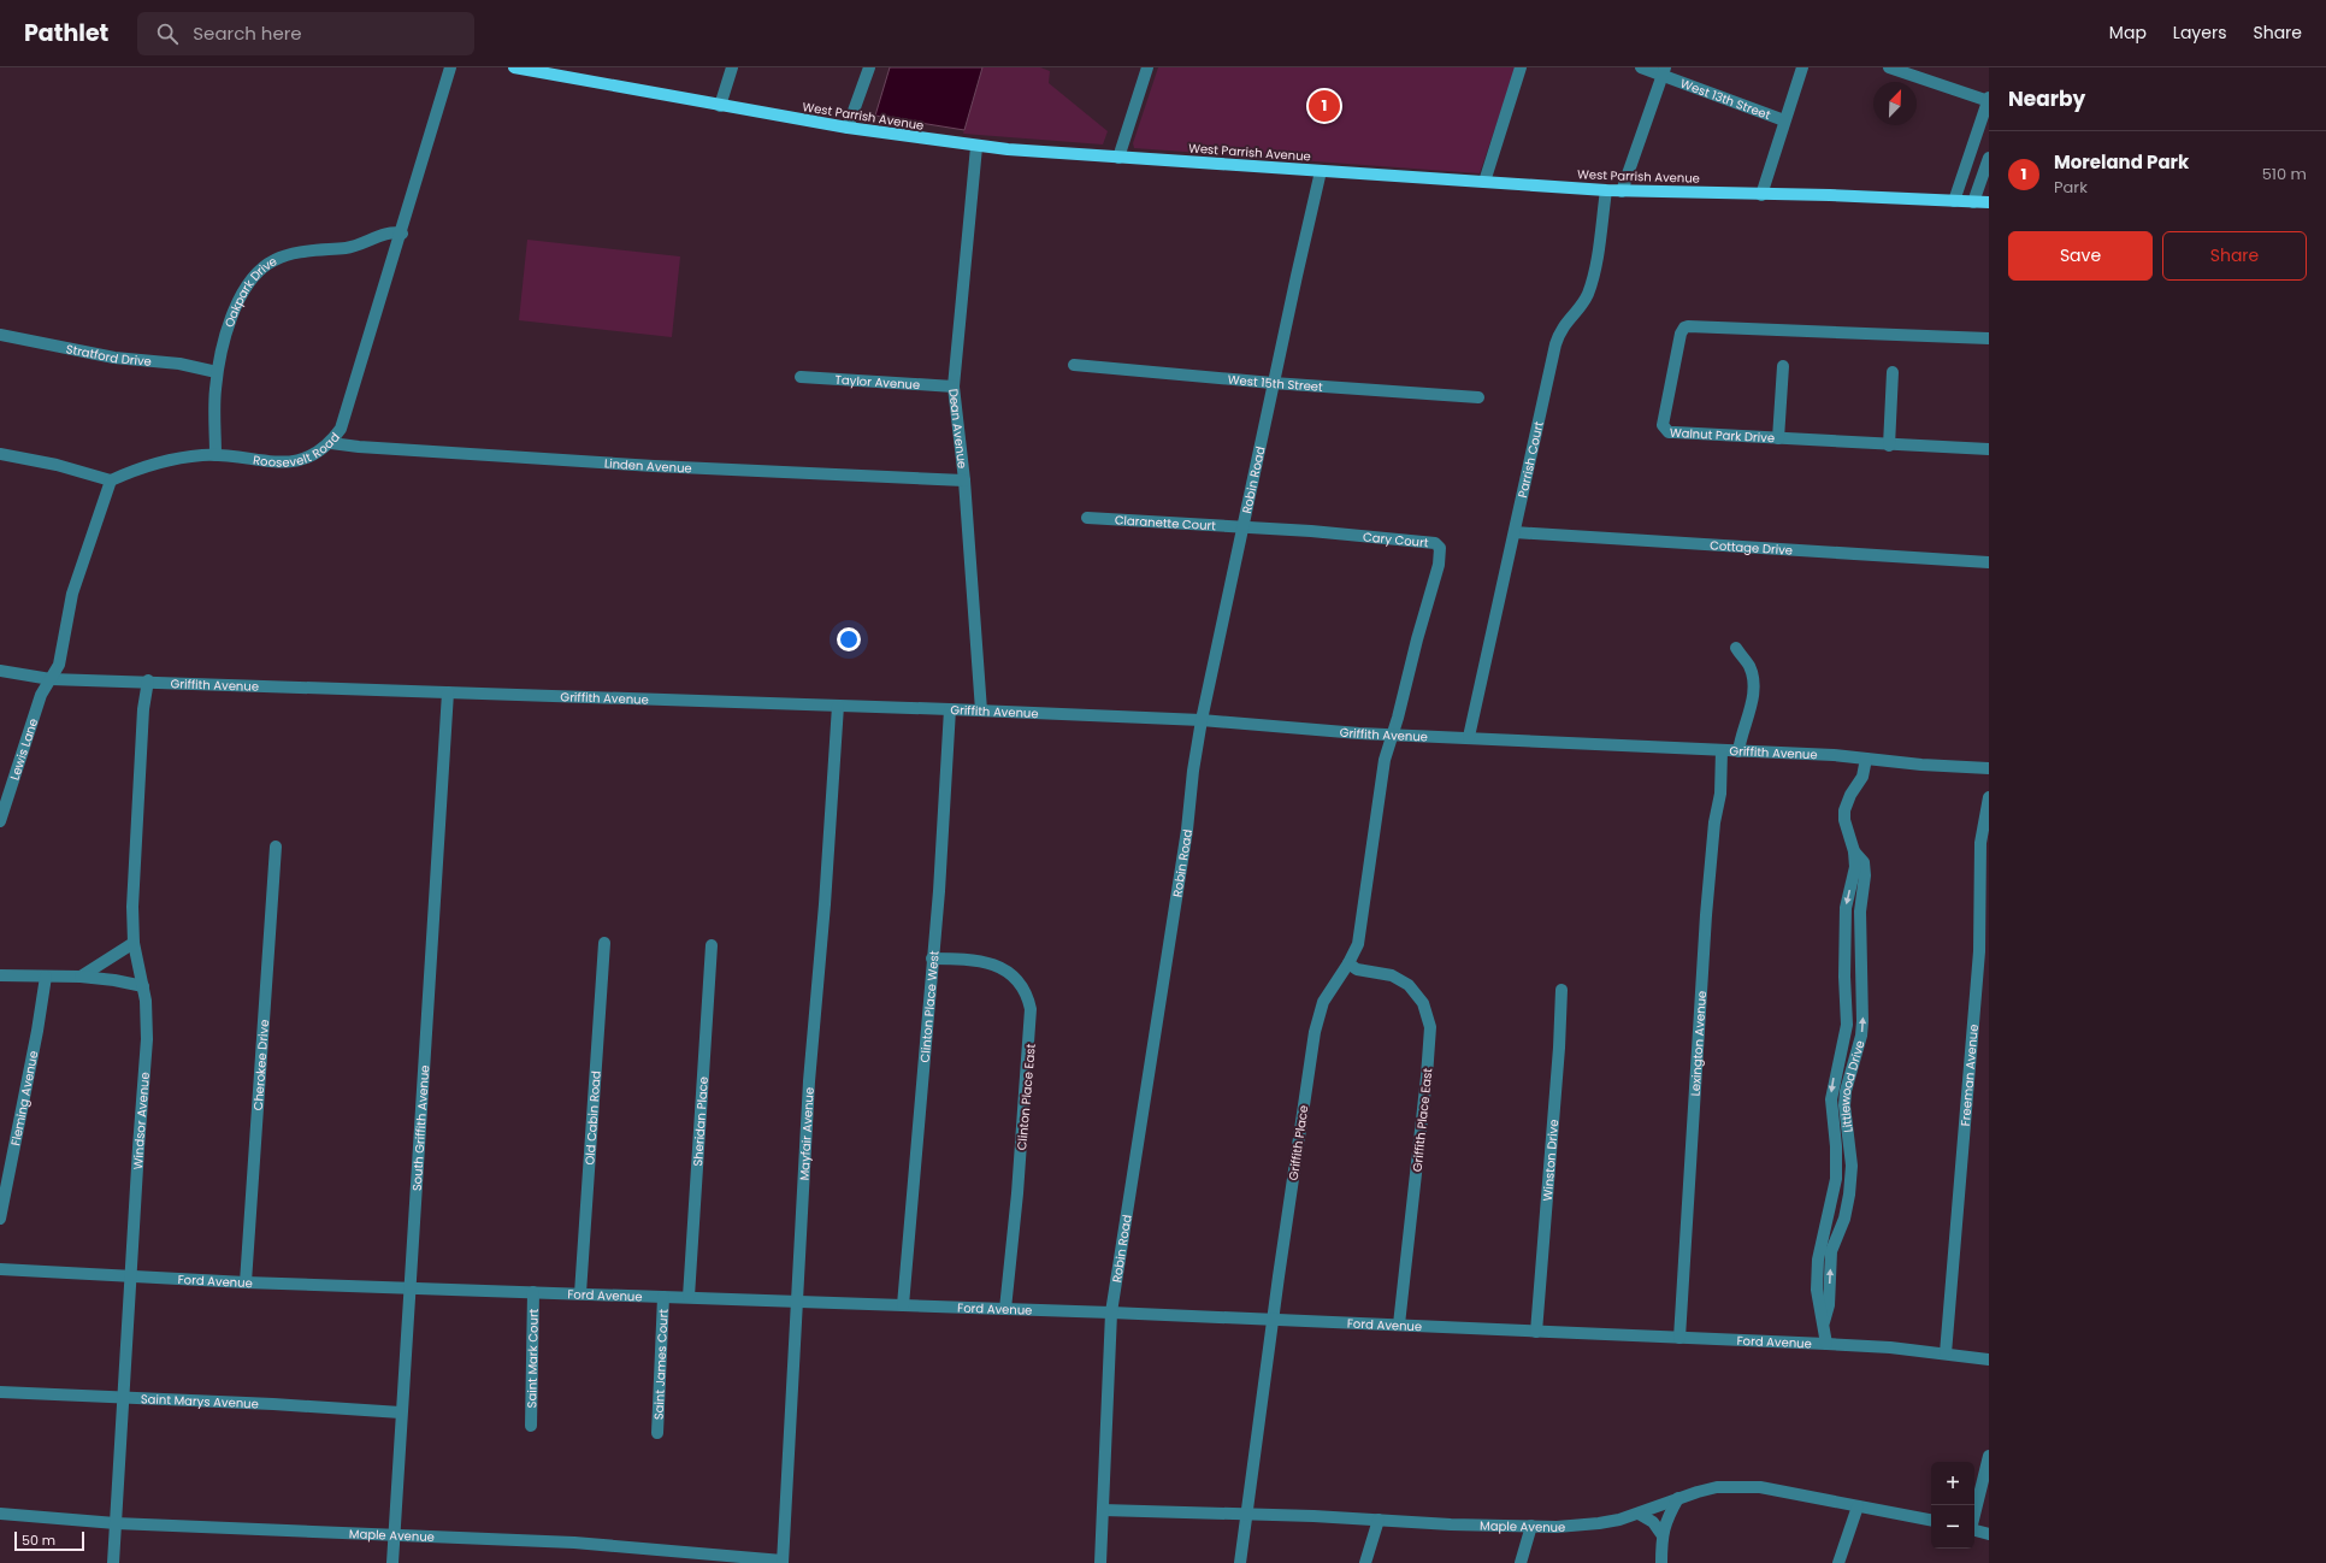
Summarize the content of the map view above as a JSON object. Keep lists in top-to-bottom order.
{
  "streets": {
    "main road": ["West Parrish Avenue"],
    "street": [
      "West 13th Street",
      "Oakpark Drive",
      "Stratford Drive",
      "Taylor Avenue",
      "West 15th Street",
      "Dean Avenue",
      "Walnut Park Drive",
      "Roosevelt Road",
      "Parrish Court",
      "Linden Avenue",
      "Robin Road",
      "Claranette Court",
      "Cary Court",
      "Cottage Drive",
      "Griffith Avenue",
      "Lewis Lane",
      "Clinton Place West",
      "Lexington Avenue",
      "Cherokee Drive",
      "Freeman Avenue",
      "Littlewood Drive",
      "Clinton Place East",
      "Fleming Avenue",
      "Old Cabin Road",
      "Griffith Place East",
      "Windsor Avenue",
      "Sheridan Place",
      "South Griffith Avenue",
      "Mayfair Avenue",
      "Griffith Place",
      "Winston Drive",
      "Ford Avenue",
      "Saint Mark Court",
      "Saint James Court",
      "Saint Marys Avenue",
      "Maple Avenue"
    ]
  },
  "crossings": [
    ["West Parrish Avenue", "Dean Avenue"],
    ["West Parrish Avenue", "Parrish Court"],
    ["West Parrish Avenue", "Robin Road"],
    ["Oakpark Drive", "Stratford Drive"],
    ["Oakpark Drive", "Roosevelt Road"],
    ["Taylor Avenue", "Dean Avenue"],
    ["West 15th Street", "Robin Road"],
    ["Dean Avenue", "Linden Avenue"],
    ["Dean Avenue", "Griffith Avenue"],
    ["Roosevelt Road", "Linden Avenue"],
    ["Parrish Court", "Cottage Drive"],
    ["Parrish Court", "Griffith Avenue"],
    ["Robin Road", "Claranette Court"],
    ["Robin Road", "Cary Court"],
    ["Robin Road", "Griffith Avenue"],
    ["Robin Road", "Ford Avenue"],
    ["Robin Road", "Maple Avenue"],
    ["Claranette Court", "Cary Court"],
    ["Cary Court", "Griffith Avenue"],
    ["Cary Court", "Griffith Place"],
    ["Griffith Avenue", "Lewis Lane"],
    ["Griffith Avenue", "Clinton Place West"],
    ["Griffith Avenue", "Lexington Avenue"],
    ["Griffith Avenue", "Littlewood Drive"],
    ["Griffith Avenue", "Windsor Avenue"],
    ["Griffith Avenue", "South Griffith Avenue"],
    ["Griffith Avenue", "Mayfair Avenue"],
    ["Griffith Avenue", "Griffith Place"],
    ["Clinton Place West", "Clinton Place East"],
    ["Clinton Place West", "Ford Avenue"],
    ["Lexington Avenue", "Ford Avenue"],
    ["Cherokee Drive", "Ford Avenue"],
    ["Freeman Avenue", "Ford Avenue"],
    ["Littlewood Drive", "Ford Avenue"],
    ["Clinton Place East", "Ford Avenue"],
    ["Old Cabin Road", "Ford Avenue"],
    ["Griffith Place East", "Griffith Place"],
    ["Griffith Place East", "Ford Avenue"],
    ["Windsor Avenue", "Ford Avenue"],
    ["Windsor Avenue", "Saint Marys Avenue"],
    ["Windsor Avenue", "Maple Avenue"],
    ["Sheridan Place", "Ford Avenue"],
    ["South Griffith Avenue", "Ford Avenue"],
    ["South Griffith Avenue", "Saint Marys Avenue"],
    ["South Griffith Avenue", "Maple Avenue"],
    ["Mayfair Avenue", "Ford Avenue"],
    ["Mayfair Avenue", "Maple Avenue"],
    ["Griffith Place", "Ford Avenue"],
    ["Griffith Place", "Maple Avenue"],
    ["Winston Drive", "Ford Avenue"],
    ["Ford Avenue", "Saint Mark Court"],
    ["Ford Avenue", "Saint James Court"]
  ],
  "scale_bar": "50 m",
  "north": "top right",
  "page": {
    "header": "Pathlet",
    "search": "Search here",
    "nav": ["Map", "Layers", "Share"],
    "heading": "Nearby",
    "pins": "1",
    "list": [
      {
        "mark": "1",
        "name": "Moreland Park",
        "note": "Park",
        "value": "510 m"
      }
    ],
    "buttons": ["Save", "Share"],
    "map_buttons": ["+", "−"],
    "scale": "50 m"
  }
}
